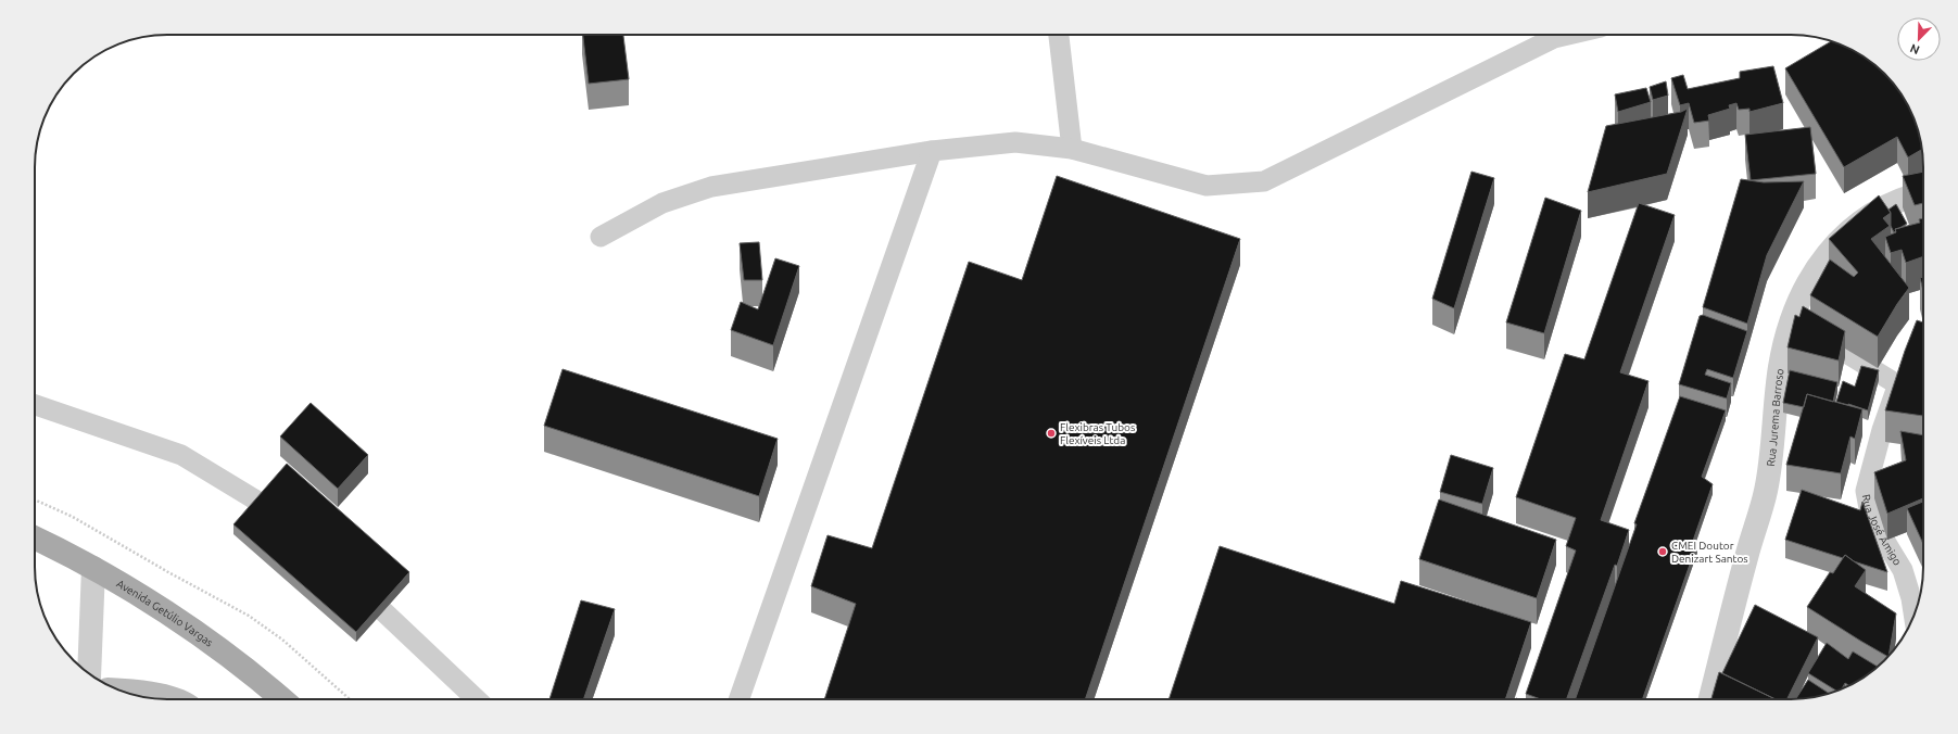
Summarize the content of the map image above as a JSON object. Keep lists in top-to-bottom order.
{
  "streets": {
    "main road": ["Avenida Getúlio Vargas"],
    "street": ["Rua Jurema Barroso"],
    "lane": ["Rua José Amigo"]
  },
  "crossings": [
    ["Rua Jurema Barroso", "Rua José Amigo"]
  ],
  "places": ["Flexibras Tubos Flexíveis Ltda", "CMEI Doutor Denizart Santos"],
  "north": "bottom left"
}
